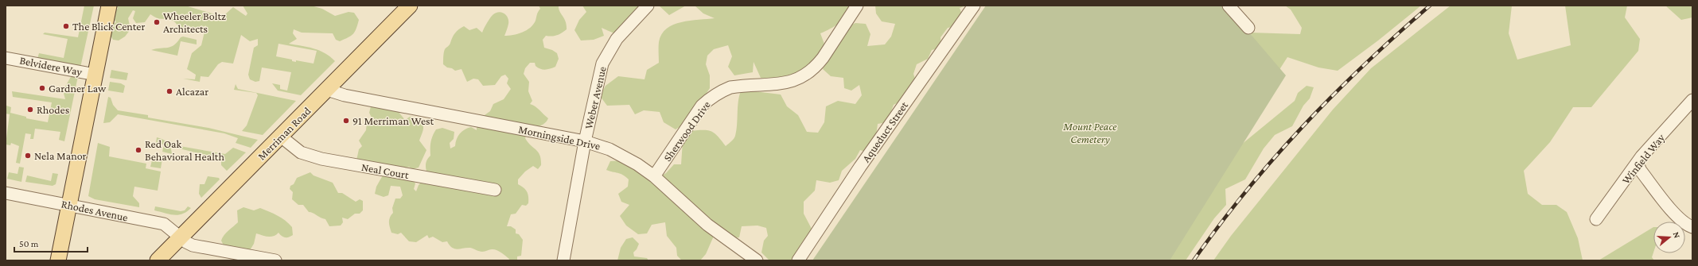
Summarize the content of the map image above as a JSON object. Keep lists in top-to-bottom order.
{
  "streets": {
    "main road": ["Merriman Road"],
    "street": [
      "Belvidere Way",
      "Weber Avenue",
      "Sherwood Drive",
      "Aqueduct Street",
      "Morningside Drive",
      "Winfield Way",
      "Neal Court",
      "Rhodes Avenue"
    ]
  },
  "crossings": [
    ["Weber Avenue", "Morningside Drive"],
    ["Sherwood Drive", "Morningside Drive"],
    ["Merriman Road", "Morningside Drive"],
    ["Merriman Road", "Neal Court"],
    ["Merriman Road", "Rhodes Avenue"]
  ],
  "parks": ["Mount Peace Cemetery"],
  "places": [
    "Wheeler Boltz Architects",
    "The Blick Center",
    "Gardner Law",
    "Alcazar",
    "Rhodes",
    "91 Merriman West",
    "Red Oak Behavioral Health",
    "Nela Manor"
  ],
  "scale_bar": "50 m",
  "north": "right"
}
